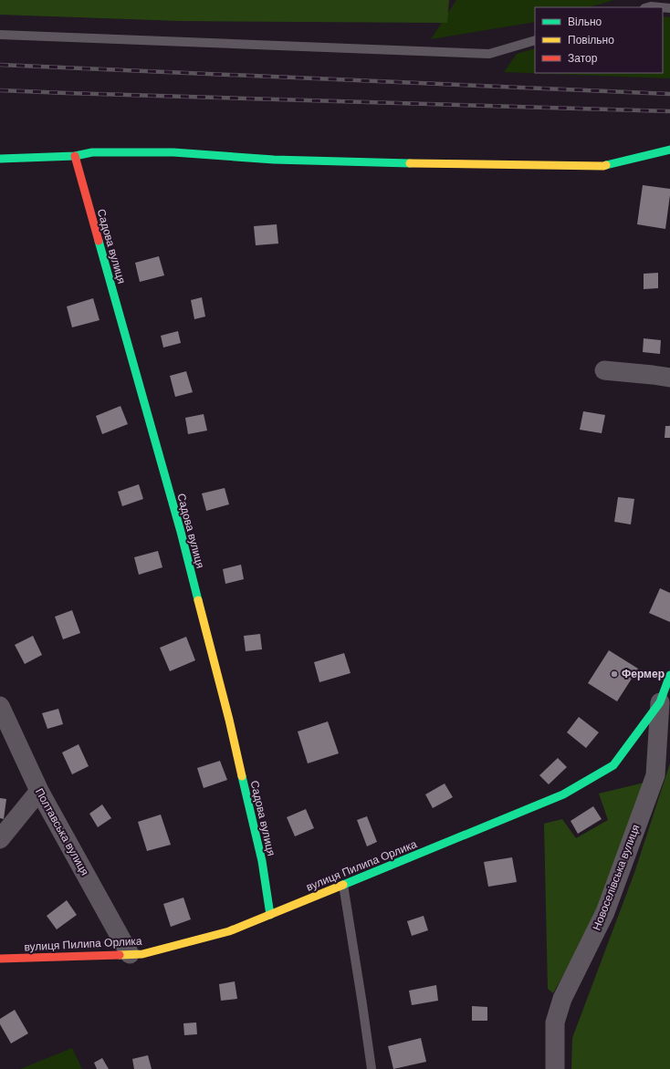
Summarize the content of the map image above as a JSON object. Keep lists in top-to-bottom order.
{
  "streets": {
    "street": [
      "Садова вулиця",
      "Полтавська вулиця",
      "вулиця Пилипа Орлика",
      "Новоселівська вулиця"
    ]
  },
  "crossings": [
    ["Садова вулиця", "вулиця Пилипа Орлика"],
    ["Полтавська вулиця", "вулиця Пилипа Орлика"],
    ["вулиця Пилипа Орлика", "Новоселівська вулиця"]
  ],
  "places": ["Фермер"],
  "legend": ["Вільно", "Повільно", "Затор"]
}
